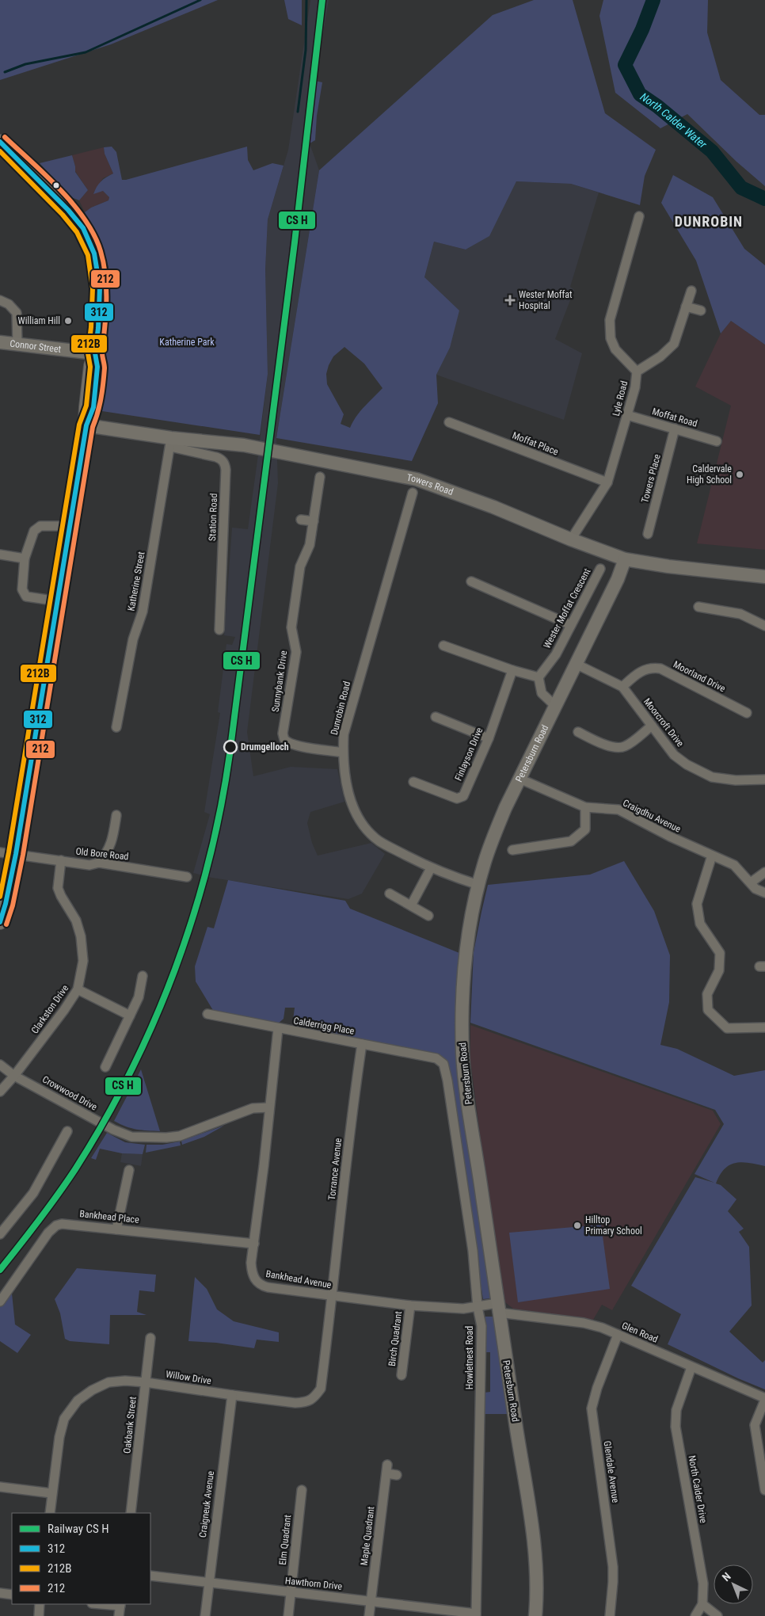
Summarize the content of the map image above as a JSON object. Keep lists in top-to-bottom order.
{
  "streets": {
    "main road": ["Connor Street", "Towers Road", "Petersburn Road"],
    "street": [
      "Lyle Road",
      "Moffat Road",
      "Moffat Place",
      "Towers Place",
      "Station Road",
      "Katherine Street",
      "Wester Moffat Crescent",
      "Moorland Drive",
      "Sunnybank Drive",
      "Dunrobin Road",
      "Moorcroft Drive",
      "Finlayson Drive",
      "Craigdhu Avenue",
      "Old Bore Road",
      "Clarkston Drive",
      "Calderrigg Place",
      "Crowwood Drive",
      "Torrance Avenue",
      "Bankhead Place",
      "Bankhead Avenue",
      "Glen Road",
      "Birch Quadrant",
      "Howletnest Road",
      "Willow Drive",
      "Oakbank Street",
      "Glendale Avenue",
      "North Calder Drive",
      "Craigneuk Avenue",
      "Maple Quadrant",
      "Elm Quadrant",
      "Hawthorn Drive"
    ]
  },
  "crossings": [
    ["Lyle Road", "Moffat Road"],
    ["Lyle Road", "Moffat Place"],
    ["Lyle Road", "Towers Road"],
    ["Moffat Road", "Towers Place"],
    ["Towers Road", "Station Road"],
    ["Towers Road", "Katherine Street"],
    ["Towers Road", "Petersburn Road"],
    ["Station Road", "Katherine Street"],
    ["Moorland Drive", "Moorcroft Drive"],
    ["Sunnybank Drive", "Dunrobin Road"],
    ["Dunrobin Road", "Petersburn Road"],
    ["Moorcroft Drive", "Petersburn Road"],
    ["Petersburn Road", "Craigdhu Avenue"],
    ["Petersburn Road", "Bankhead Avenue"],
    ["Petersburn Road", "Glen Road"],
    ["Old Bore Road", "Clarkston Drive"],
    ["Clarkston Drive", "Crowwood Drive"],
    ["Calderrigg Place", "Torrance Avenue"],
    ["Calderrigg Place", "Bankhead Avenue"],
    ["Calderrigg Place", "Howletnest Road"],
    ["Crowwood Drive", "Bankhead Avenue"],
    ["Torrance Avenue", "Bankhead Avenue"],
    ["Torrance Avenue", "Willow Drive"],
    ["Bankhead Place", "Bankhead Avenue"],
    ["Bankhead Avenue", "Glen Road"],
    ["Bankhead Avenue", "Birch Quadrant"],
    ["Bankhead Avenue", "Howletnest Road"],
    ["Bankhead Avenue", "Willow Drive"],
    ["Glen Road", "Glendale Avenue"],
    ["Glen Road", "North Calder Drive"],
    ["Howletnest Road", "Hawthorn Drive"],
    ["Willow Drive", "Oakbank Street"],
    ["Willow Drive", "Craigneuk Avenue"],
    ["Craigneuk Avenue", "Hawthorn Drive"],
    ["Maple Quadrant", "Hawthorn Drive"],
    ["Elm Quadrant", "Hawthorn Drive"]
  ],
  "districts": ["DUNROBIN"],
  "water": ["North Calder Water"],
  "parks": ["Katherine Park"],
  "places": {
    "health": ["Wester Moffat Hospital"],
    "other": [
      "William Hill",
      "Caldervale High School",
      "Drumgelloch",
      "Hilltop Primary School"
    ]
  },
  "lines": ["transit line 212", "transit line 312", "transit line 212B"],
  "legend": [
    "Railway CS H",
    "312",
    "212B",
    "212"
  ],
  "north": "top left"
}
